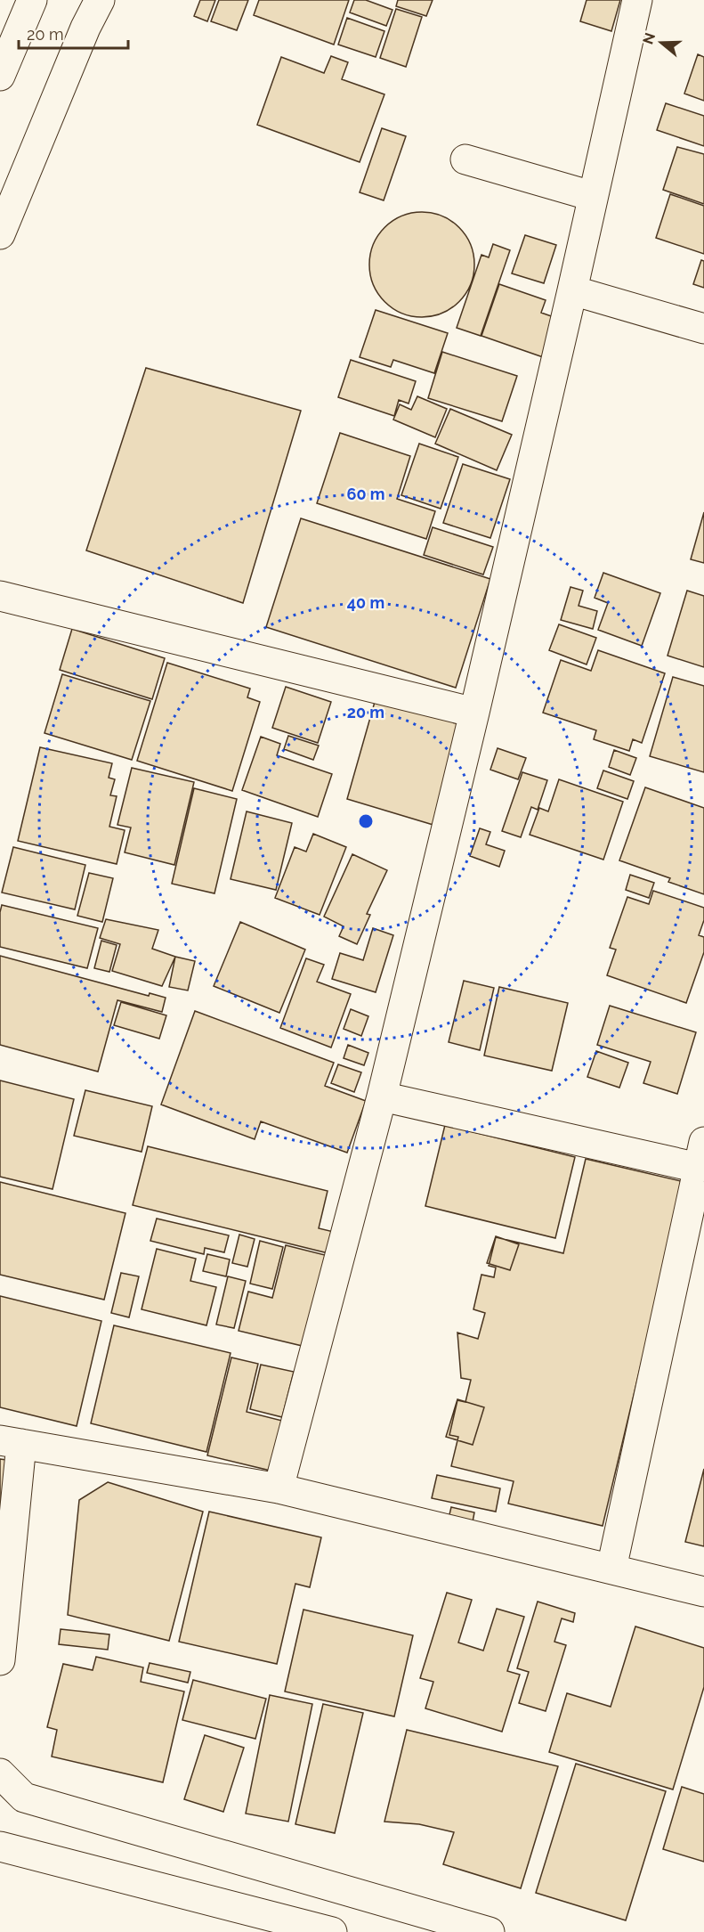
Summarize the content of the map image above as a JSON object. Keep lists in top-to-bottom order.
{
  "scale_bar": "20 m",
  "north": "left",
  "rings": ["60 m", "40 m", "20 m"]
}
